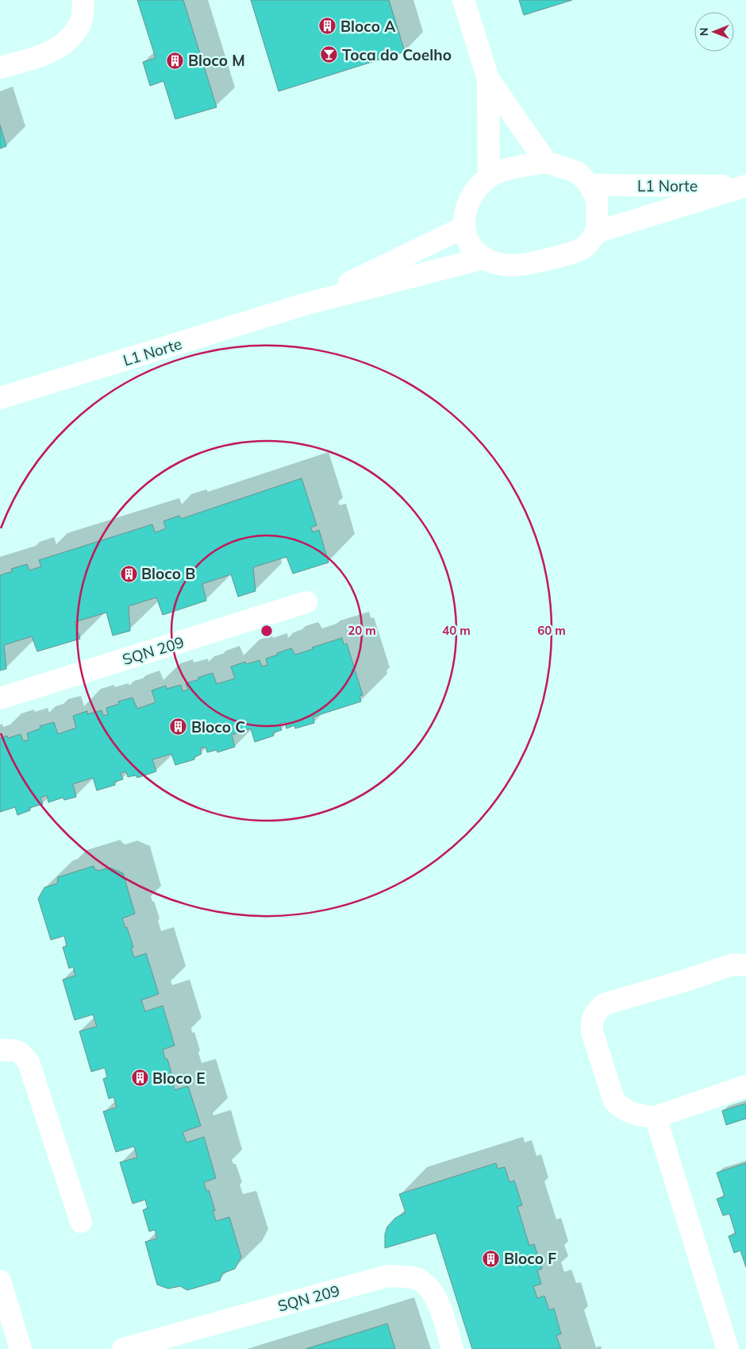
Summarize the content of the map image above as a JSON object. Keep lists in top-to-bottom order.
{
  "streets": {
    "street": ["L1 Norte", "SQN 209"]
  },
  "places": {
    "building": [
      "Bloco A",
      "Bloco M",
      "Bloco B",
      "Bloco C",
      "Bloco E",
      "Bloco F"
    ],
    "bar": ["Toca do Coelho"]
  },
  "north": "left",
  "rings": ["20 m", "40 m", "60 m"]
}
